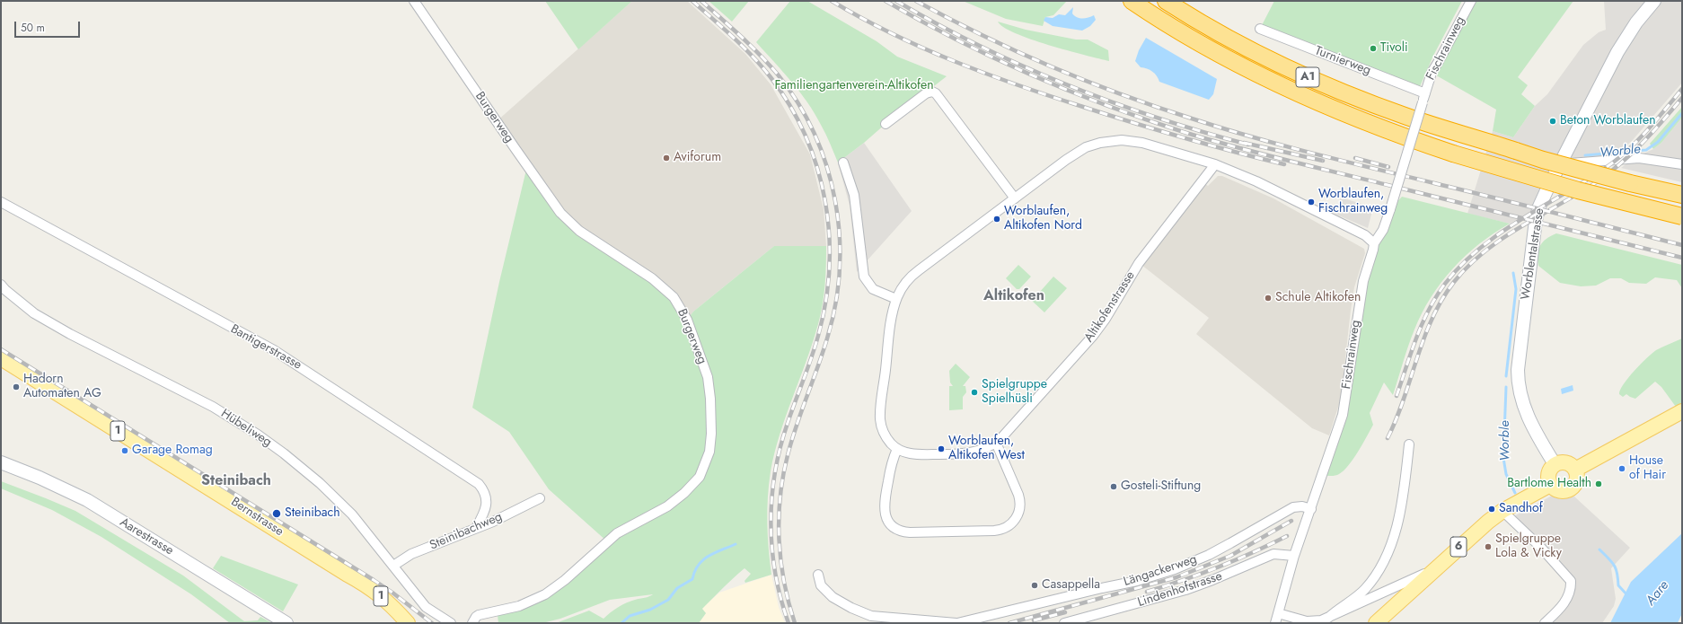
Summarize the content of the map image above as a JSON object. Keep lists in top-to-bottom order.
{
  "streets": {
    "highway": ["A1"],
    "main road": [
      "Worblentalstrasse",
      "1",
      "Bernstrasse",
      "Aarestrasse",
      "6"
    ],
    "street": [
      "Fischrainweg",
      "Turnierweg",
      "Burgerweg",
      "Altikofenstrasse",
      "Bantigerstrasse",
      "Hübeliweg",
      "Steinibachweg",
      "Längackerweg",
      "Lindenhofstrasse"
    ]
  },
  "crossings": [
    ["Fischrainweg", "Turnierweg"],
    ["Fischrainweg", "Längackerweg"],
    ["Fischrainweg", "Lindenhofstrasse"],
    ["Worblentalstrasse", "6"],
    ["Bantigerstrasse", "Steinibachweg"],
    ["Hübeliweg", "Steinibachweg"]
  ],
  "districts": ["Altikofen", "Steinibach"],
  "water": ["Worble", "Aare"],
  "parks": ["Familiengartenverein-Altikofen"],
  "places": [
    "Tivoli",
    "Beton Worblaufen",
    "Aviforum",
    "Worblaufen, Fischrainweg",
    "Worblaufen, Altikofen Nord",
    "Schule Altikofen",
    "Hadorn Automaten AG",
    "Spielgruppe Spielhüsli",
    "Worblaufen, Altikofen West",
    "Garage Romag",
    "House of Hair",
    "Bartlome Health",
    "Gosteli-Stiftung",
    "Sandhof",
    "Steinibach",
    "Spielgruppe Lola & Vicky",
    "Casappella"
  ],
  "scale_bar": "50 m"
}
